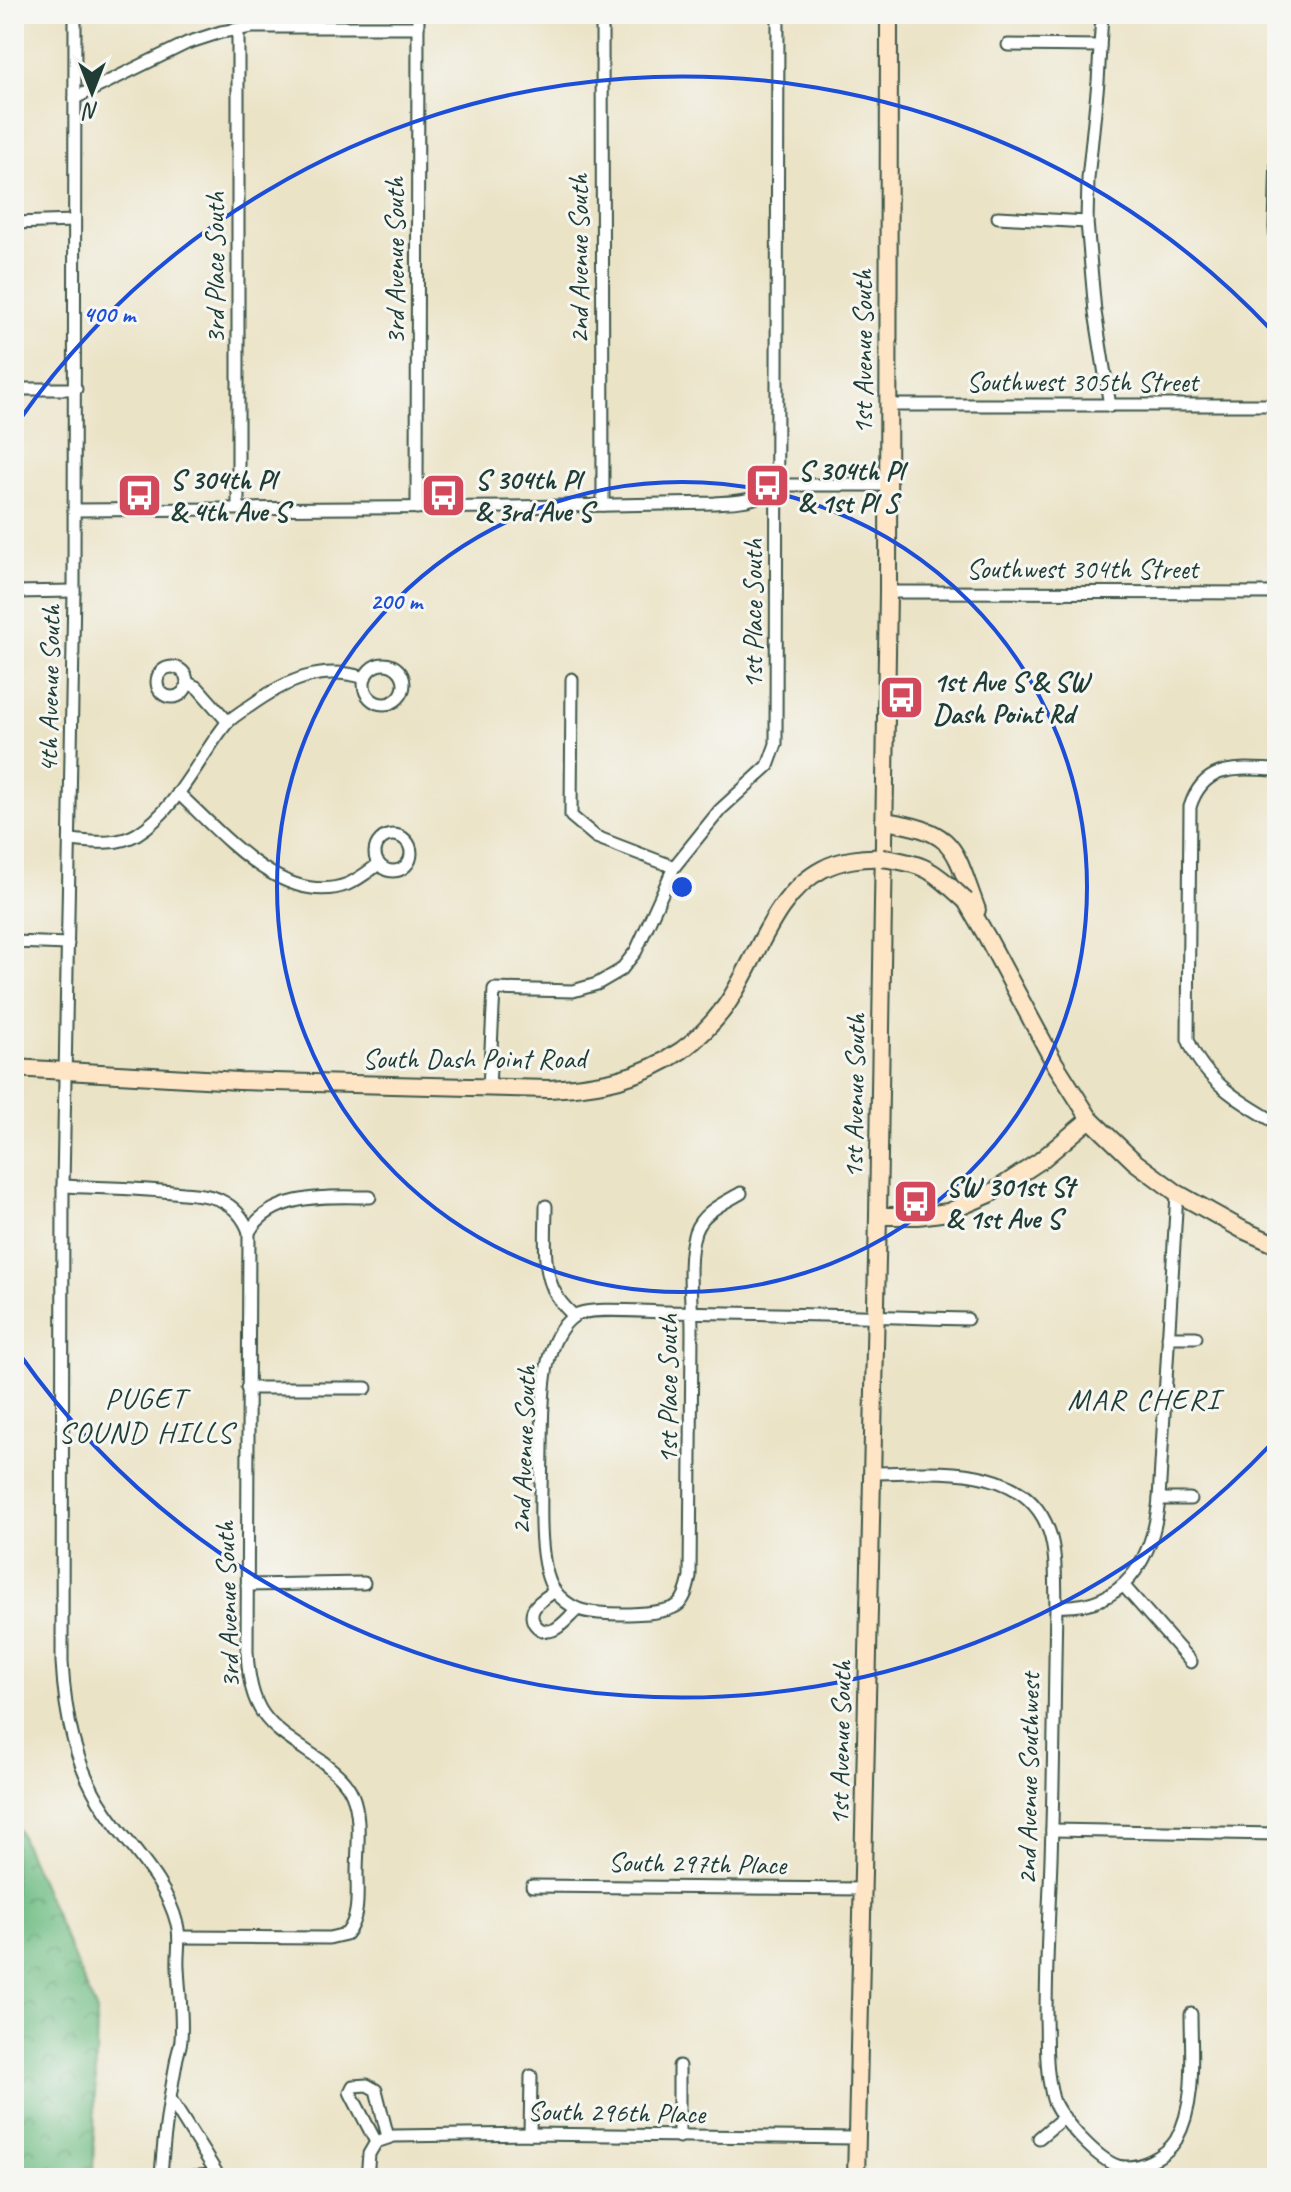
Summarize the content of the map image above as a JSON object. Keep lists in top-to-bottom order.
{
  "streets": {
    "main road": ["1st Avenue South", "South Dash Point Road"],
    "street": [
      "2nd Avenue South",
      "3rd Avenue South",
      "3rd Place South",
      "Southwest 305th Street",
      "Southwest 304th Street",
      "1st Place South",
      "4th Avenue South",
      "2nd Avenue Southwest",
      "South 297th Place",
      "South 296th Place"
    ]
  },
  "crossings": [
    ["3rd Avenue South", "4th Avenue South"],
    ["1st Avenue South", "Southwest 305th Street"],
    ["1st Avenue South", "Southwest 304th Street"],
    ["1st Avenue South", "2nd Avenue Southwest"],
    ["1st Avenue South", "South 297th Place"],
    ["1st Avenue South", "South 296th Place"],
    ["1st Place South", "South Dash Point Road"],
    ["4th Avenue South", "South Dash Point Road"]
  ],
  "districts": ["PUGET SOUND HILLS", "MAR CHERI"],
  "places": {
    "bus stop": [
      "S 304th Pl & 1st Pl S",
      "S 304th Pl & 4th Ave S",
      "S 304th Pl & 3rd Ave S",
      "1st Ave S & SW Dash Point Rd",
      "SW 301st St & 1st Ave S"
    ]
  },
  "north": "bottom",
  "rings": ["400 m", "200 m"]
}
